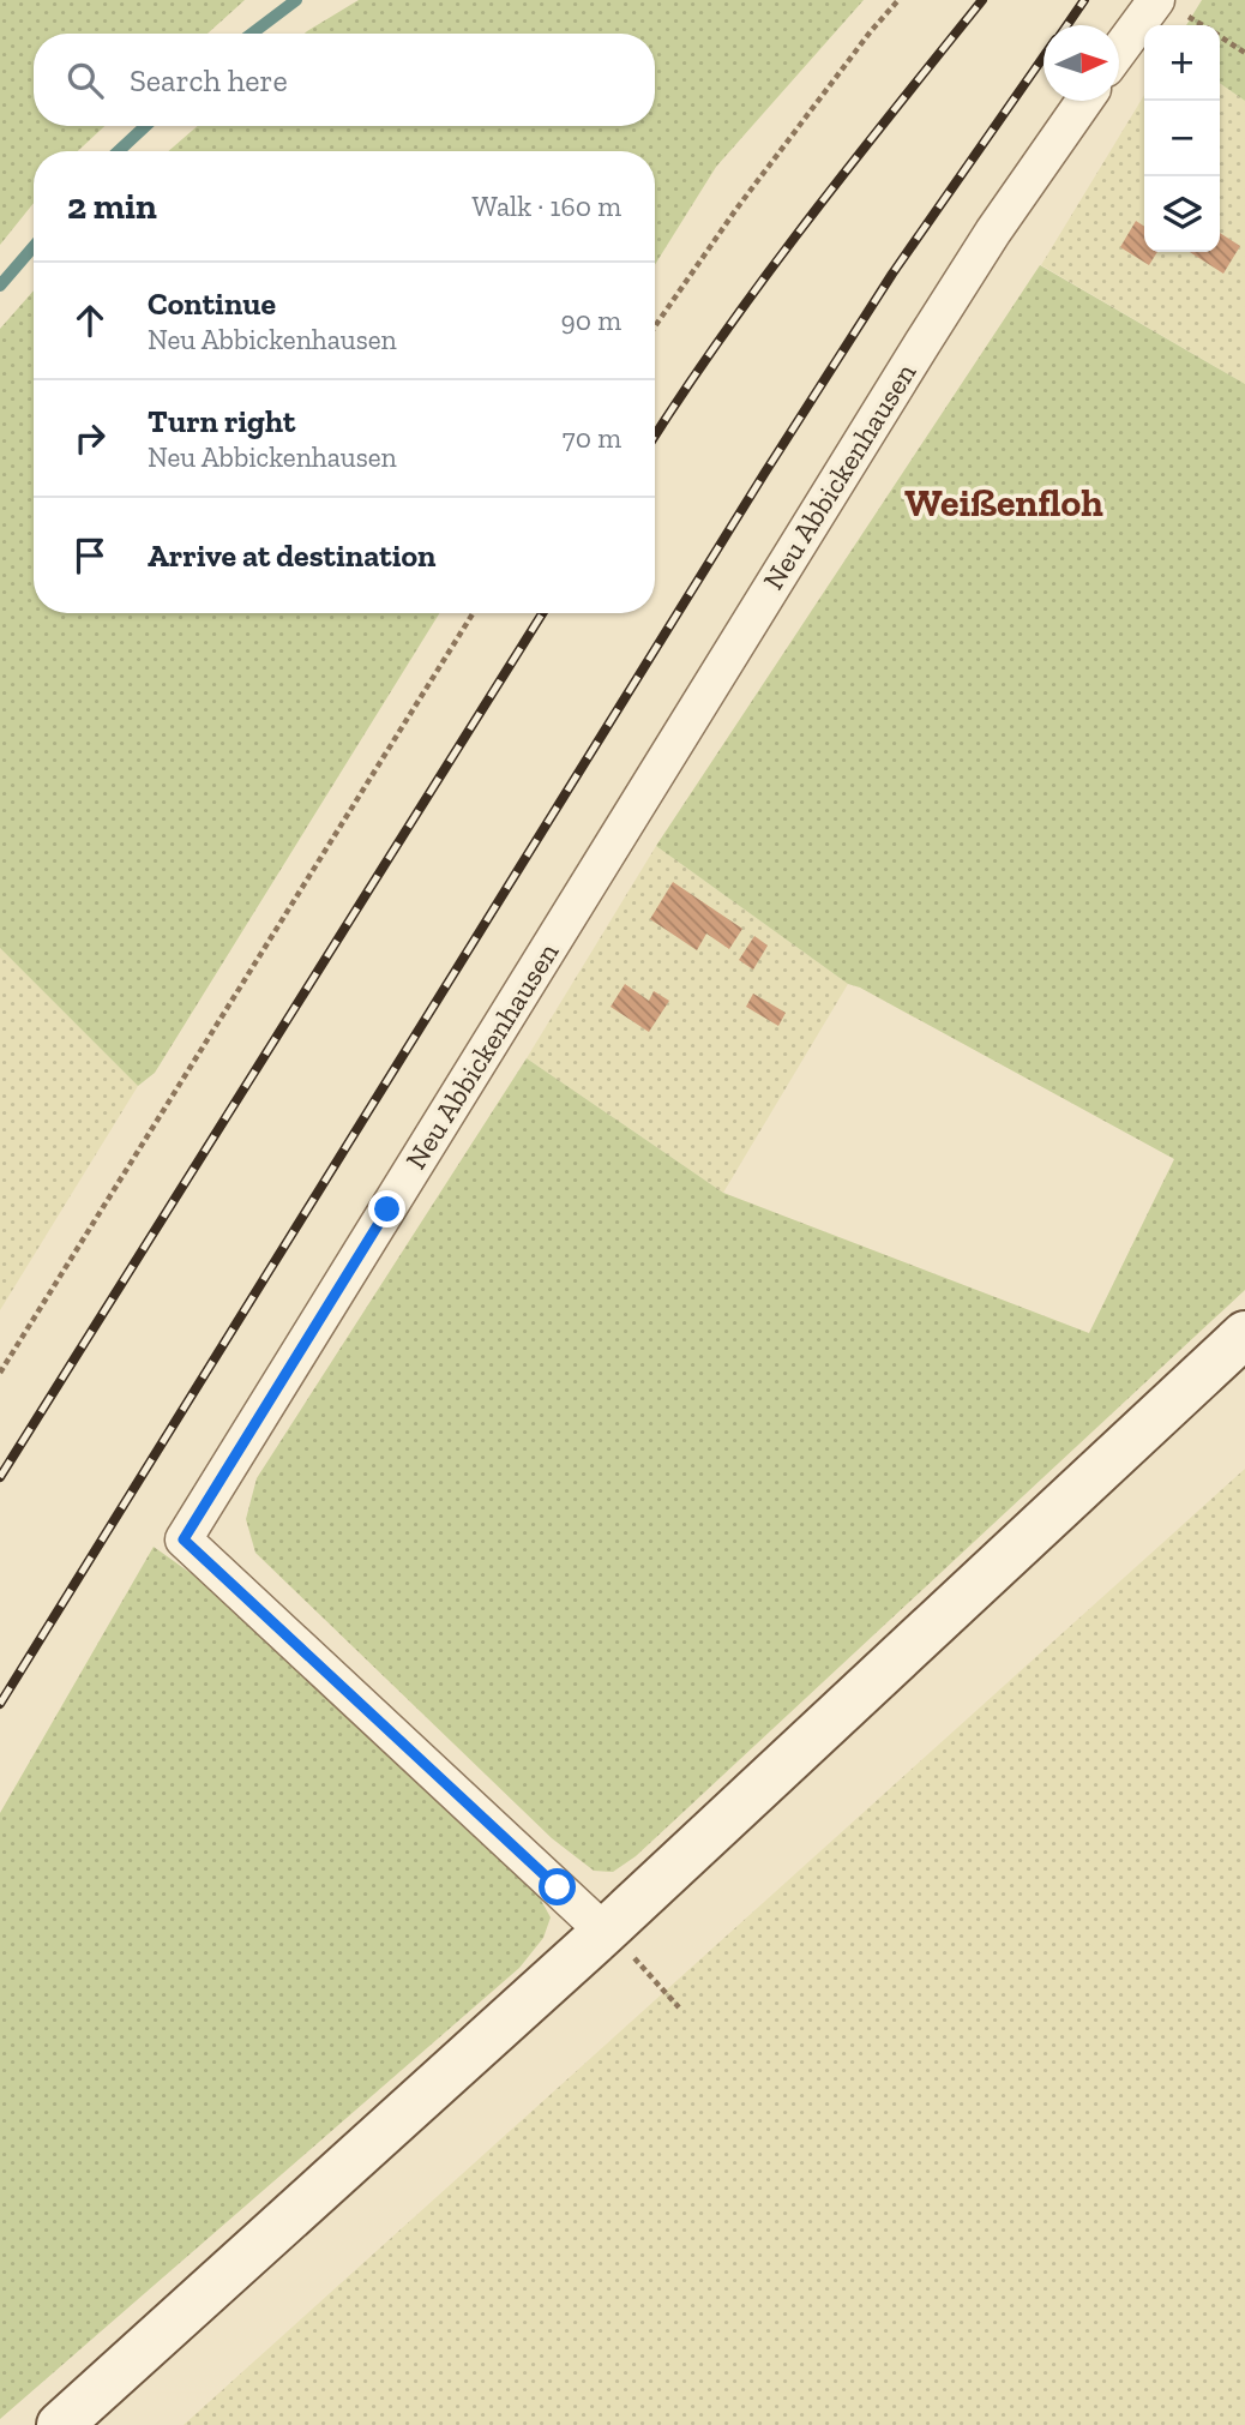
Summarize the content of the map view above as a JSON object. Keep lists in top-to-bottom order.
{
  "streets": {
    "street": ["Neu Abbickenhausen"]
  },
  "districts": ["Weißenfloh"],
  "north": "right",
  "page": {
    "map_buttons": ["+", "−"],
    "search": "Search here",
    "heading": ["2 min", "Walk · 160 m"],
    "list": [
      ["Continue", "Neu Abbickenhausen", "90 m"],
      ["Turn right", "Neu Abbickenhausen", "70 m"],
      "Arrive at destination"
    ]
  }
}
